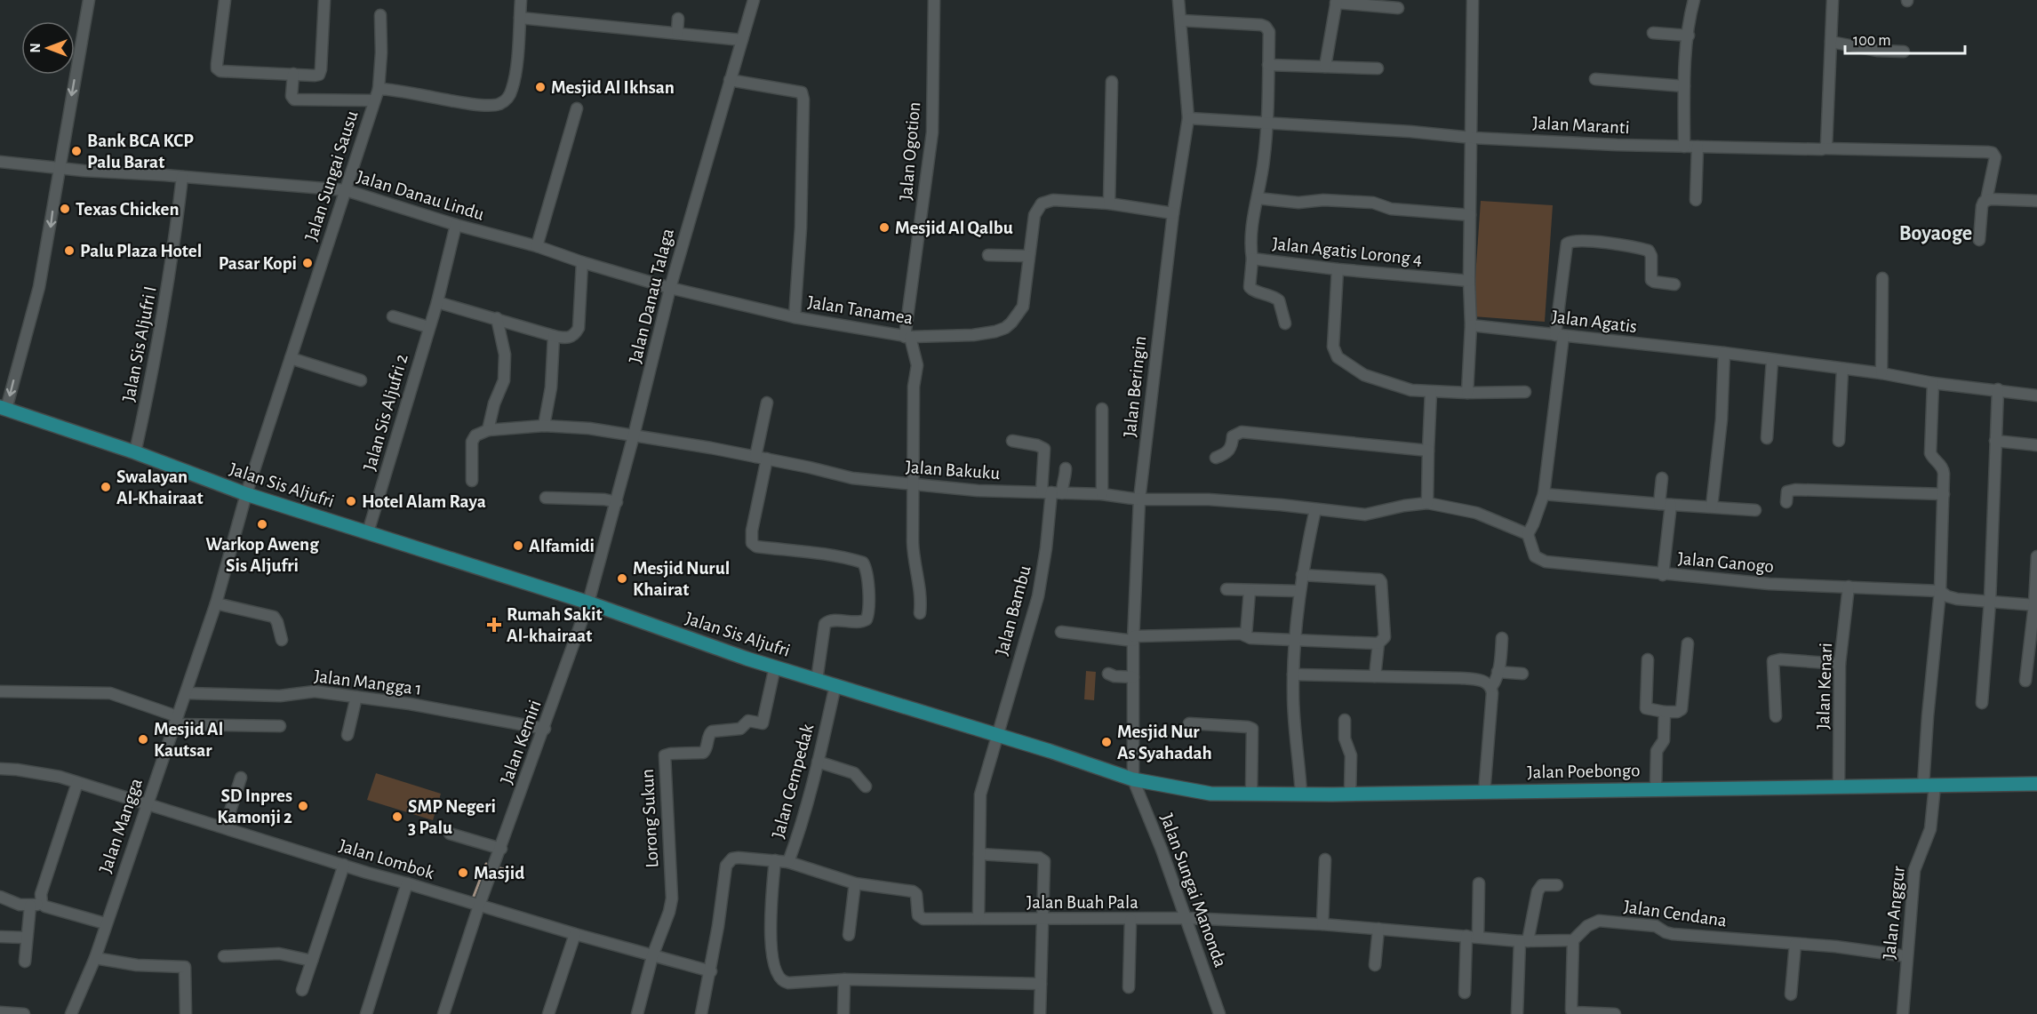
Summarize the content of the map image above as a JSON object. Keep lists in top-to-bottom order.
{
  "streets": {
    "main road": ["Jalan Sis Aljufri", "Jalan Poebongo"],
    "street": [
      "Jalan Maranti",
      "Jalan Ogotion",
      "Jalan Sungai Sausu",
      "Jalan Danau Lindu",
      "Jalan Agatis Lorong 4",
      "Jalan Danau Talaga",
      "Jalan Tanamea",
      "Jalan Agatis",
      "Jalan Sis Aljufri I",
      "Jalan Beringin",
      "Jalan Sis Aljufri 2",
      "Jalan Bakuku",
      "Jalan Ganogo",
      "Jalan Bambu",
      "Jalan Mangga 1",
      "Jalan Kenari",
      "Jalan Kemiri",
      "Jalan Cempedak",
      "Lorong Sukun",
      "Jalan Mangga",
      "Jalan Lombok",
      "Jalan Sungai Manonda",
      "Jalan Buah Pala",
      "Jalan Anggur",
      "Jalan Cendana"
    ]
  },
  "crossings": [
    ["Jalan Maranti", "Jalan Agatis Lorong 4"],
    ["Jalan Maranti", "Jalan Beringin"],
    ["Jalan Ogotion", "Jalan Tanamea"],
    ["Jalan Sungai Sausu", "Jalan Danau Lindu"],
    ["Jalan Sungai Sausu", "Jalan Sis Aljufri"],
    ["Jalan Sungai Sausu", "Jalan Mangga"],
    ["Jalan Danau Lindu", "Jalan Danau Talaga"],
    ["Jalan Danau Lindu", "Jalan Tanamea"],
    ["Jalan Danau Lindu", "Jalan Sis Aljufri I"],
    ["Jalan Danau Lindu", "Jalan Sis Aljufri 2"],
    ["Jalan Agatis Lorong 4", "Jalan Beringin"],
    ["Jalan Danau Talaga", "Jalan Tanamea"],
    ["Jalan Danau Talaga", "Jalan Bakuku"],
    ["Jalan Danau Talaga", "Jalan Sis Aljufri"],
    ["Jalan Danau Talaga", "Jalan Kemiri"],
    ["Jalan Tanamea", "Jalan Beringin"],
    ["Jalan Agatis", "Jalan Anggur"],
    ["Jalan Sis Aljufri I", "Jalan Sis Aljufri"],
    ["Jalan Beringin", "Jalan Bakuku"],
    ["Jalan Beringin", "Jalan Sis Aljufri"],
    ["Jalan Beringin", "Jalan Poebongo"],
    ["Jalan Beringin", "Jalan Sungai Manonda"],
    ["Jalan Sis Aljufri 2", "Jalan Sis Aljufri"],
    ["Jalan Bakuku", "Jalan Ganogo"],
    ["Jalan Bakuku", "Jalan Bambu"],
    ["Jalan Sis Aljufri", "Jalan Bambu"],
    ["Jalan Sis Aljufri", "Jalan Kemiri"],
    ["Jalan Sis Aljufri", "Jalan Poebongo"],
    ["Jalan Sis Aljufri", "Jalan Cempedak"],
    ["Jalan Sis Aljufri", "Lorong Sukun"],
    ["Jalan Sis Aljufri", "Jalan Mangga"],
    ["Jalan Sis Aljufri", "Jalan Sungai Manonda"],
    ["Jalan Ganogo", "Jalan Kenari"],
    ["Jalan Ganogo", "Jalan Anggur"],
    ["Jalan Mangga 1", "Jalan Kemiri"],
    ["Jalan Mangga 1", "Jalan Mangga"],
    ["Jalan Kenari", "Jalan Poebongo"],
    ["Jalan Kemiri", "Jalan Lombok"],
    ["Jalan Poebongo", "Jalan Sungai Manonda"],
    ["Jalan Poebongo", "Jalan Anggur"],
    ["Jalan Cempedak", "Jalan Lombok"],
    ["Jalan Cempedak", "Jalan Buah Pala"],
    ["Lorong Sukun", "Jalan Lombok"],
    ["Jalan Mangga", "Jalan Lombok"],
    ["Jalan Sungai Manonda", "Jalan Buah Pala"],
    ["Jalan Anggur", "Jalan Cendana"]
  ],
  "districts": ["Boyaoge"],
  "places": {
    "other": [
      "Mesjid Al Ikhsan",
      "Bank BCA KCP Palu Barat",
      "Texas Chicken",
      "Mesjid Al Qalbu",
      "Palu Plaza Hotel",
      "Pasar Kopi",
      "Swalayan Al-Khairaat",
      "Hotel Alam Raya",
      "Warkop Aweng Sis Aljufri",
      "Alfamidi",
      "Mesjid Nurul Khairat",
      "Mesjid Al Kautsar",
      "Mesjid Nur As Syahadah",
      "SD Inpres Kamonji 2",
      "SMP Negeri 3 Palu",
      "Masjid"
    ],
    "health": ["Rumah Sakit Al-khairaat"]
  },
  "scale_bar": "100 m",
  "north": "left"
}
